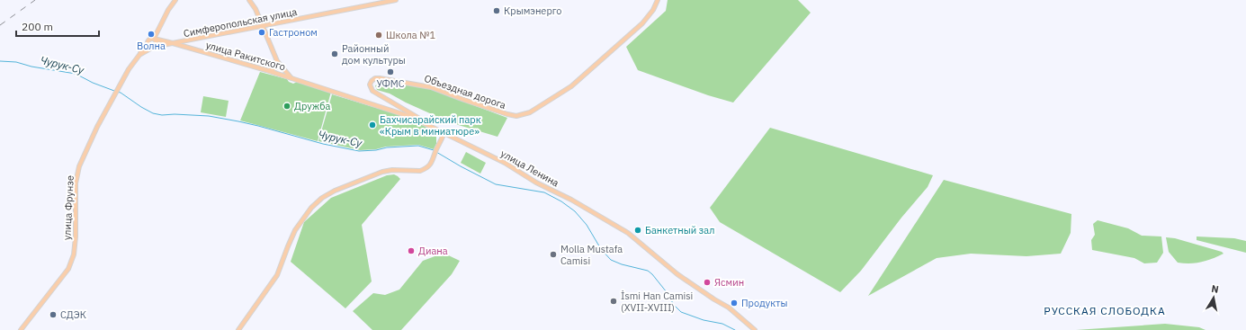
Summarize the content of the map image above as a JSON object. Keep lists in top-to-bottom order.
{
  "streets": {
    "main road": [
      "Симферопольская улица",
      "улица Ракитского",
      "Объездная дорога",
      "улица Ленина",
      "улица Фрунзе"
    ]
  },
  "crossings": [
    ["Симферопольская улица", "улица Ракитского"],
    ["Симферопольская улица", "улица Фрунзе"],
    ["улица Ракитского", "улица Ленина"],
    ["улица Ракитского", "улица Фрунзе"],
    ["Объездная дорога", "улица Ленина"]
  ],
  "districts": ["РУССКАЯ СЛОБОДКА"],
  "water": ["Чурук-Су"],
  "places": [
    "Крымэнерго",
    "Гастроном",
    "Волна",
    "Школа №1",
    "Районный дом культуры",
    "УФМС",
    "Дружба",
    "Бахчисарайский парк «Крым в миниатюре»",
    "Банкетный зал",
    "Диана",
    "Molla Mustafa Camisi",
    "Ясмин",
    "İsmi Han Camisi (XVII-XVIII)",
    "Продукты",
    "СДЭК"
  ],
  "scale_bar": "200 m",
  "north": "top"
}
